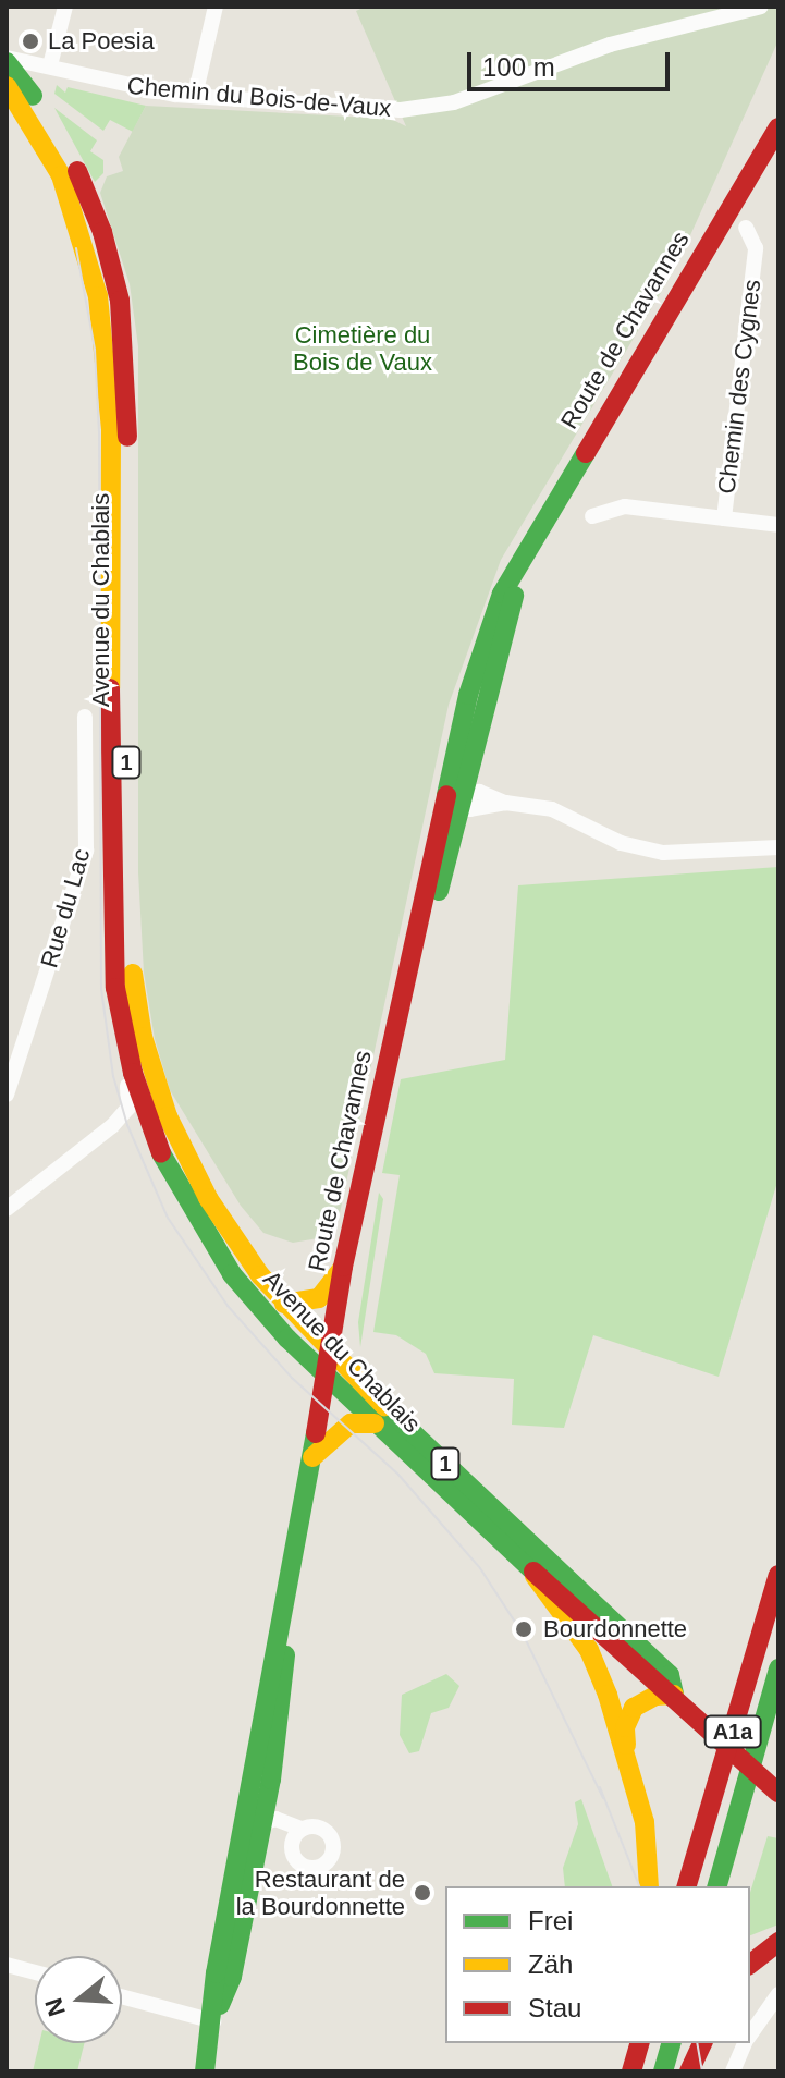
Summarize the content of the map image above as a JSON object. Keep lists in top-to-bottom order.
{
  "streets": {
    "main road": [
      "Route de Chavannes",
      "Avenue du Chablais",
      "1",
      "A1a"
    ],
    "street": ["Chemin du Bois-de-Vaux", "Chemin des Cygnes", "Rue du Lac"]
  },
  "crossings": [
    ["Chemin du Bois-de-Vaux", "Avenue du Chablais"],
    ["Route de Chavannes", "Avenue du Chablais"]
  ],
  "parks": ["Cimetière du Bois de Vaux"],
  "places": ["La Poesia", "Bourdonnette", "Restaurant de la Bourdonnette"],
  "legend": ["Frei", "Zäh", "Stau"],
  "scale_bar": "100 m",
  "north": "left"
}
